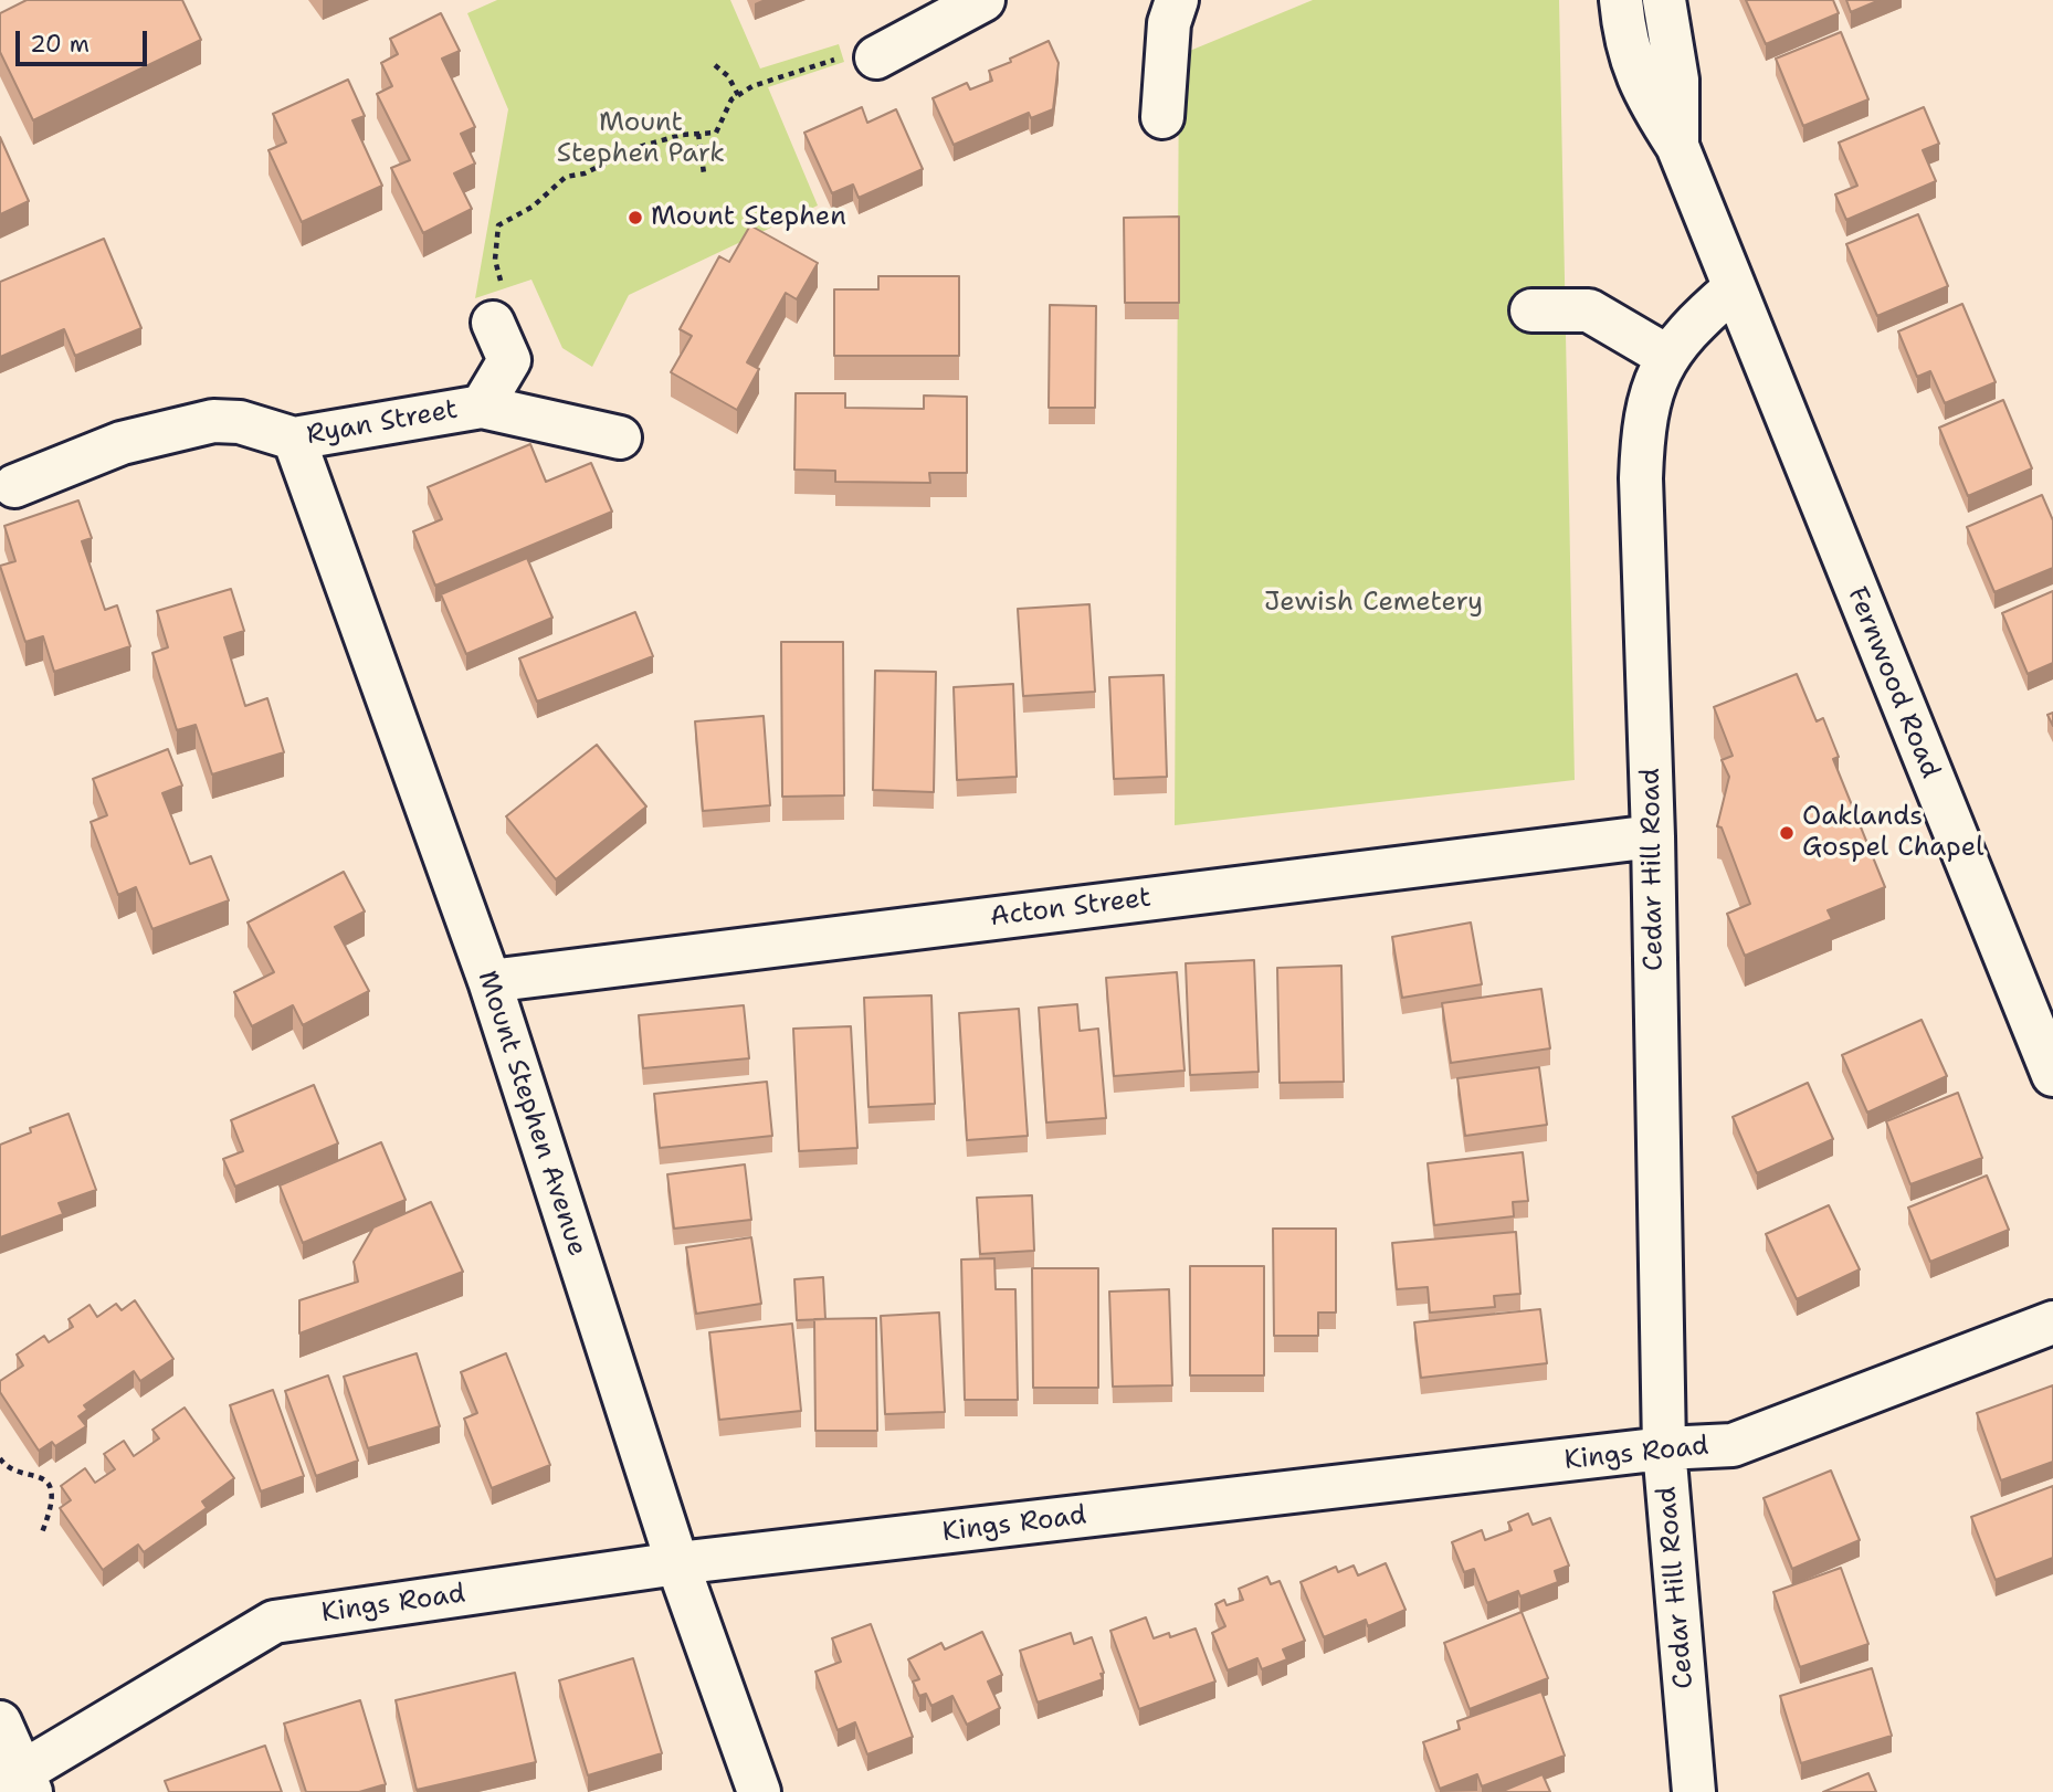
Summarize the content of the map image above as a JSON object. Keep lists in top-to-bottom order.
{
  "streets": {
    "street": [
      "Ryan Street",
      "Fernwood Road",
      "Cedar Hill Road",
      "Acton Street",
      "Mount Stephen Avenue",
      "Kings Road"
    ]
  },
  "crossings": [
    ["Ryan Street", "Mount Stephen Avenue"],
    ["Fernwood Road", "Cedar Hill Road"],
    ["Cedar Hill Road", "Acton Street"],
    ["Cedar Hill Road", "Kings Road"],
    ["Acton Street", "Mount Stephen Avenue"],
    ["Mount Stephen Avenue", "Kings Road"]
  ],
  "parks": ["Mount Stephen Park", "Jewish Cemetery"],
  "places": ["Mount Stephen", "Oaklands Gospel Chapel"],
  "scale_bar": "20 m"
}
